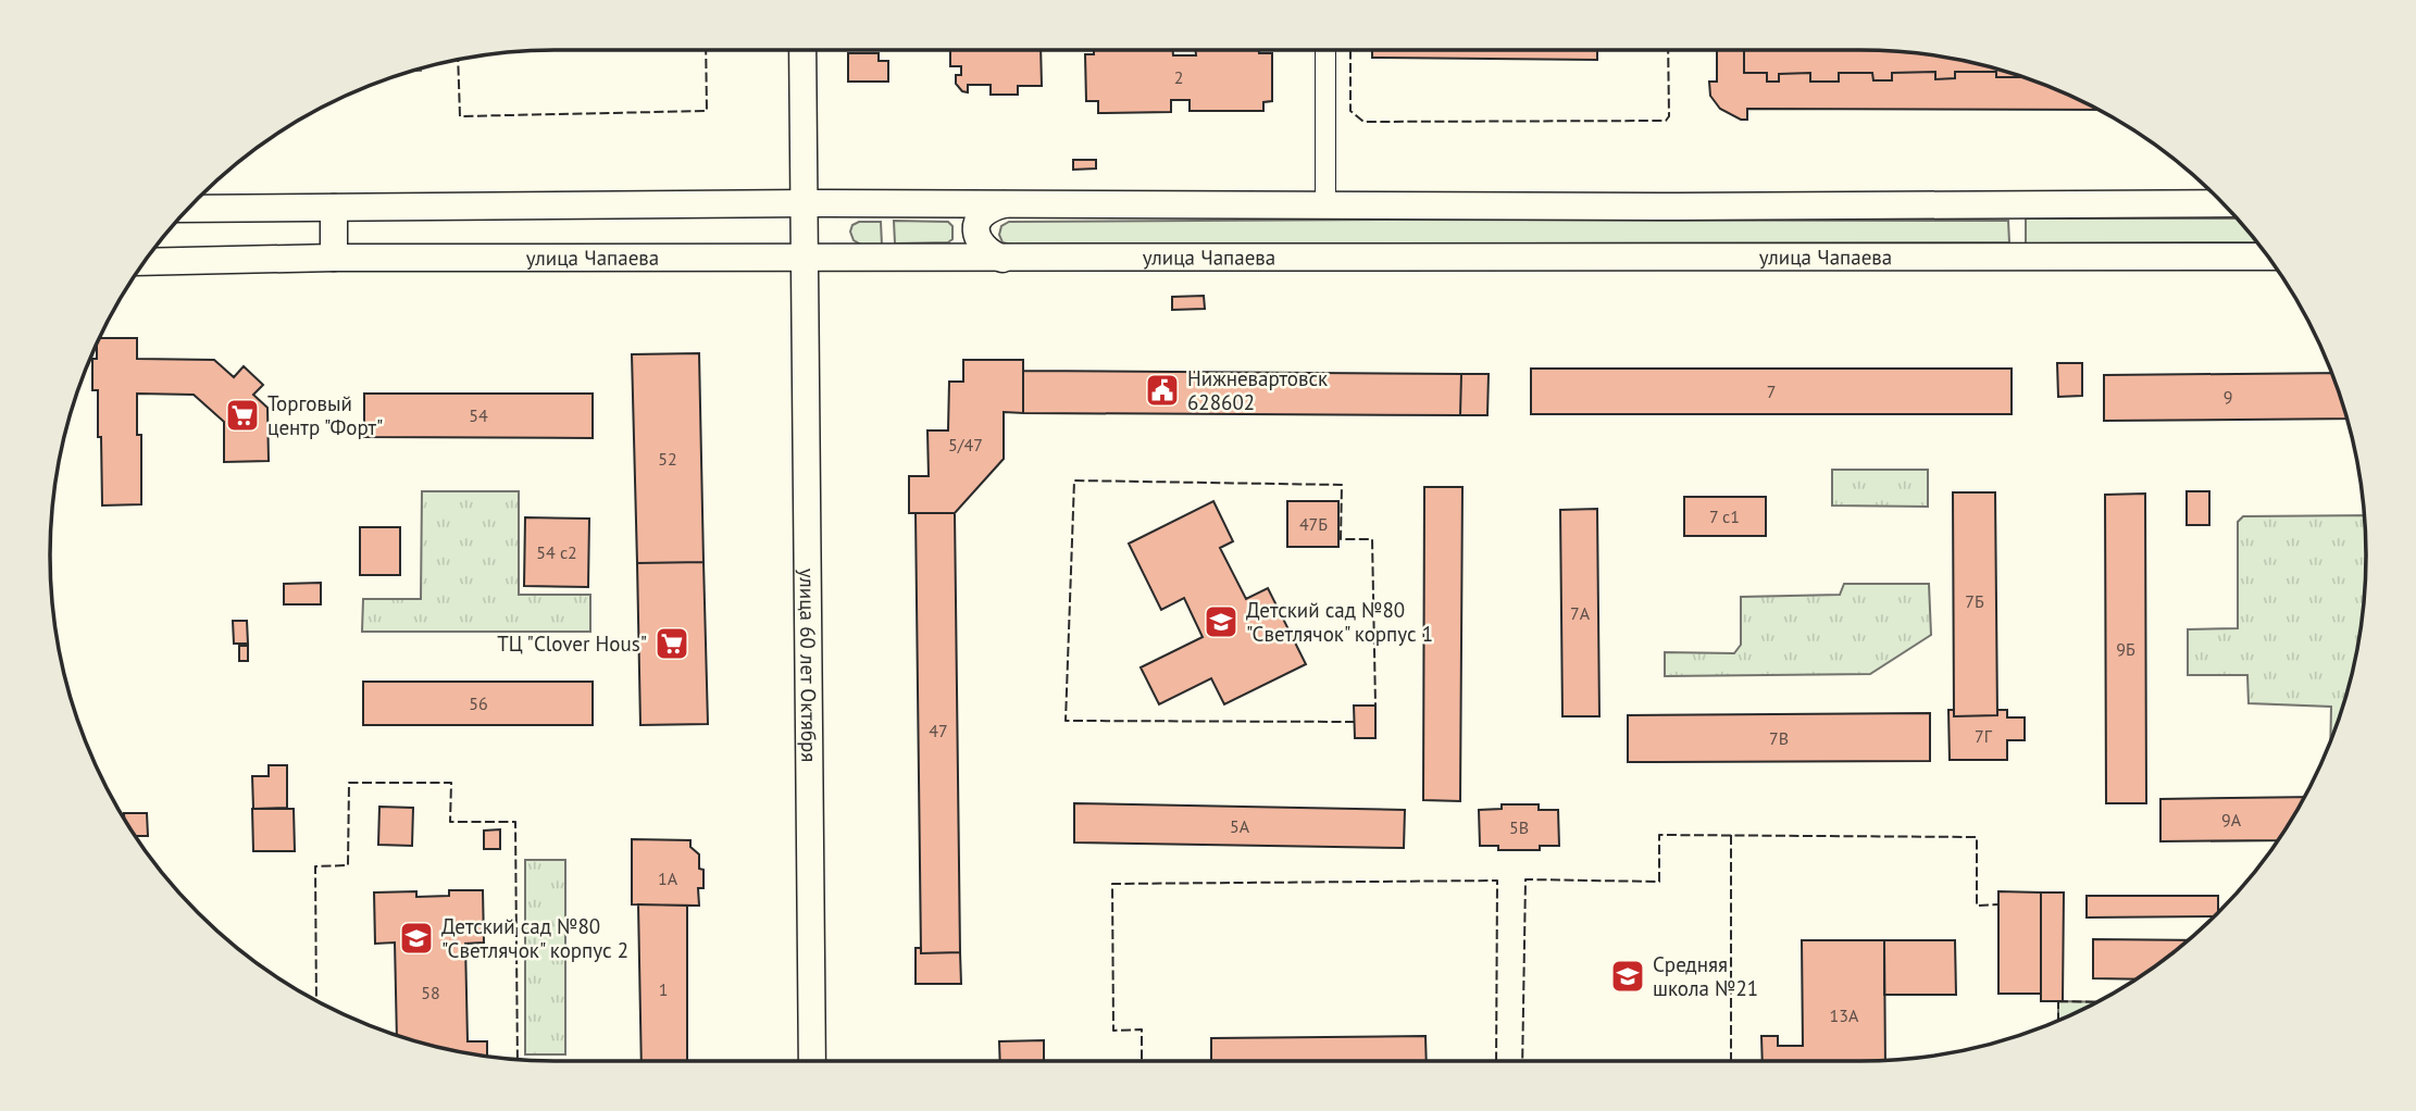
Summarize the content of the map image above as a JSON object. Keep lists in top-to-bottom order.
{
  "streets": {
    "main road": ["улица Чапаева", "улица 60 лет Октября"]
  },
  "crossings": [
    ["улица Чапаева", "улица 60 лет Октября"]
  ],
  "places": {
    "public building": ["Нижневартовск 628602"],
    "supermarket": ["Торговый центр \"Форт\"", "ТЦ \"Clover Hous\""],
    "school or university": ["Детский сад №80 \"Светлячок\" корпус 1", "Детский сад №80 \"Светлячок\" корпус 2", "Средняя школа №21"]
  },
  "house_numbers": [
    "2",
    "7",
    "9",
    "54",
    "5/47",
    "52",
    "7 с1",
    "47Б",
    "54 с2",
    "7Б",
    "7А",
    "9Б",
    "56",
    "47",
    "7Г",
    "7В",
    "9А",
    "5А",
    "5В",
    "1А",
    "1",
    "58",
    "13А"
  ]
}
